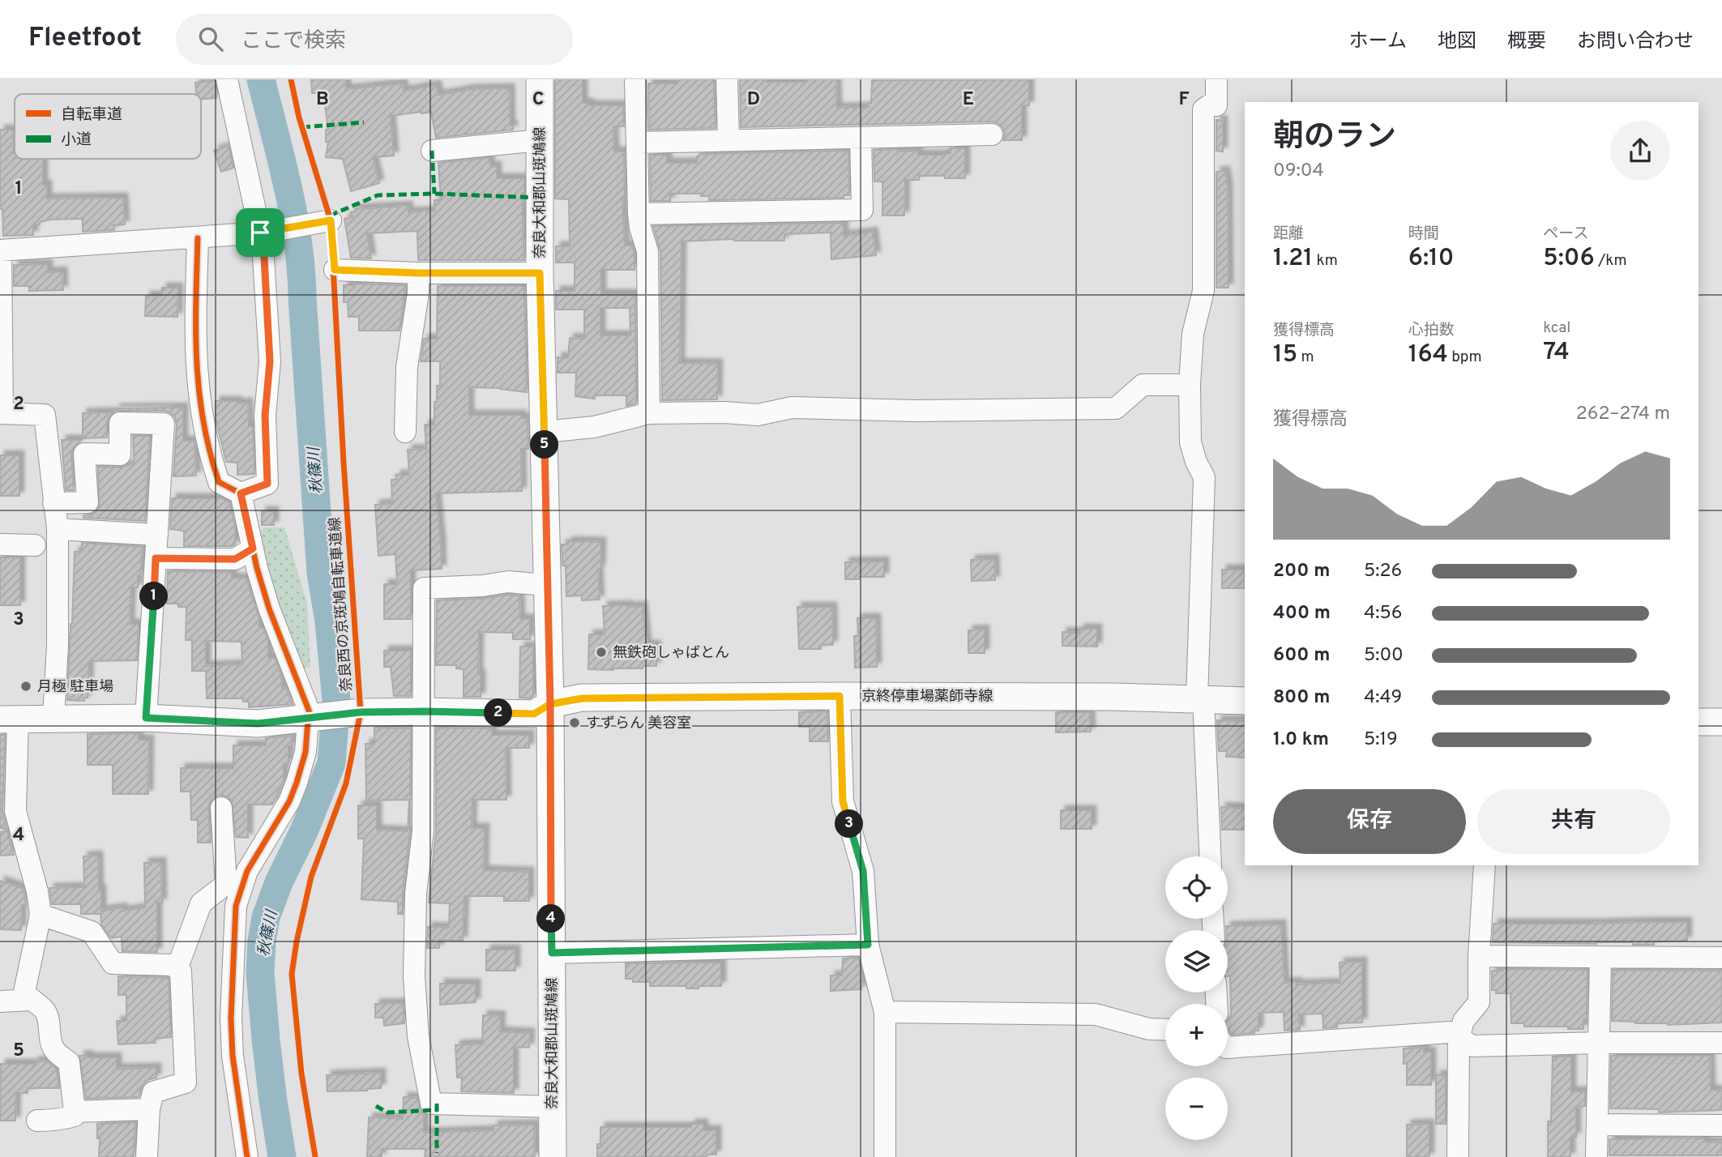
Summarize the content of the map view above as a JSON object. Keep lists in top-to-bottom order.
{
  "streets": {
    "main road": ["奈良大和郡山斑鳩線", "京終停車場薬師寺線"],
    "cycle path": ["奈良西の京斑鳩自転車道線"]
  },
  "crossings": [
    ["奈良大和郡山斑鳩線", "京終停車場薬師寺線"]
  ],
  "water": ["秋篠川"],
  "places": ["無鉄砲しゃばとん", "月極 駐車場", "すずらん 美容室"],
  "legend": ["自転車道", "小道"],
  "page": {
    "header": "Fleetfoot",
    "search": "ここで検索",
    "nav": [
      "ホーム",
      "地図",
      "概要",
      "お問い合わせ"
    ],
    "heading": ["朝のラン", "09:04"],
    "stats": [
      ["距離", "1.21 km"],
      ["時間", "6:10"],
      ["ペース", "5:06 /km"],
      ["獲得標高", "15 m"],
      ["心拍数", "164 bpm"],
      ["kcal", "74"]
    ],
    "chart": ["獲得標高", "262–274 m"],
    "pins": [
      "5",
      "1",
      "2",
      "3",
      "4"
    ],
    "list": [
      {
        "name": "200 m",
        "note": "5:26"
      },
      {
        "name": "400 m",
        "note": "4:56"
      },
      {
        "name": "600 m",
        "note": "5:00"
      },
      {
        "name": "800 m",
        "note": "4:49"
      },
      {
        "name": "1.0 km",
        "note": "5:19"
      }
    ],
    "buttons": ["保存", "共有"],
    "map_buttons": ["+", "−"]
  },
  "grid": {
    "columns": [
      "B",
      "C",
      "D",
      "E",
      "F"
    ],
    "rows": [
      "1",
      "2",
      "3",
      "4",
      "5"
    ]
  }
}
